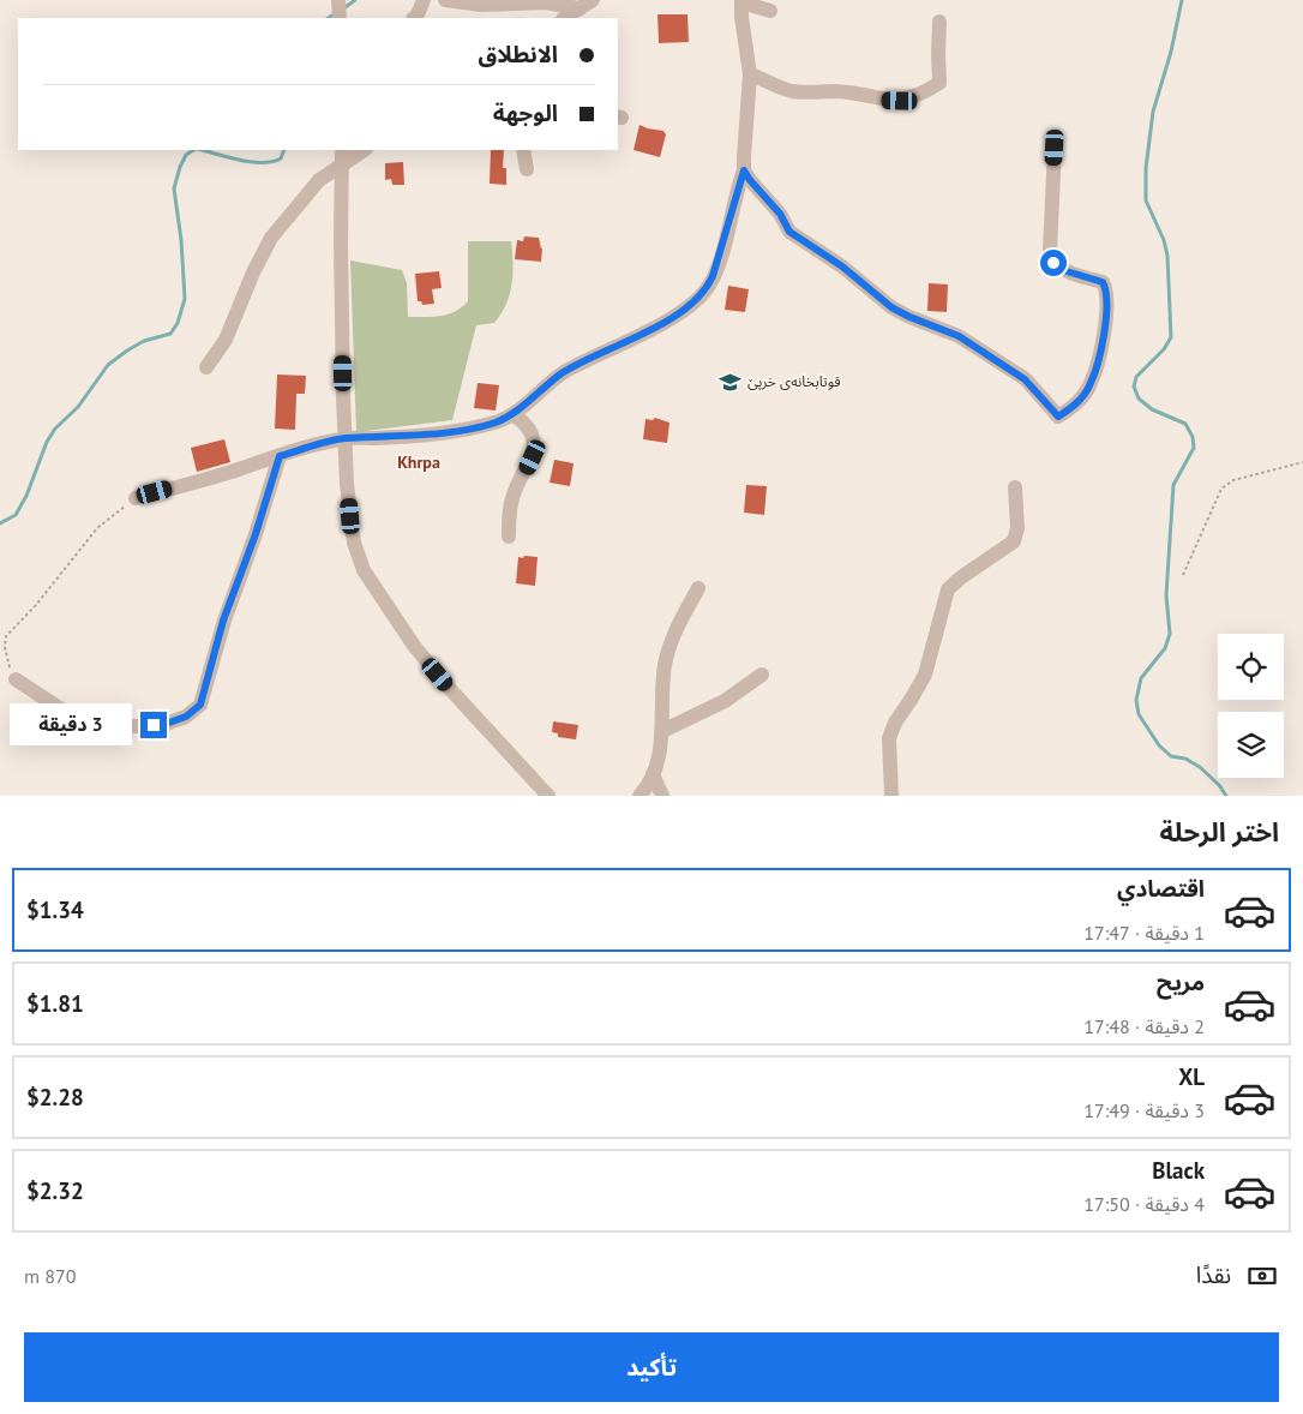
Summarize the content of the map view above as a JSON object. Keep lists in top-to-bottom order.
{
  "districts": ["Khrpa"],
  "places": {
    "school or university": ["قوتابخانەی خرپێ"]
  },
  "page": {
    "banner": ["الانطلاق", "الوجهة"],
    "bubble": "3 دقيقة",
    "heading": "اختر الرحلة",
    "list": [
      {
        "name": "اقتصادي",
        "note": "1 دقيقة · 17:47",
        "value": "$1.34"
      },
      {
        "name": "مريح",
        "note": "2 دقيقة · 17:48",
        "value": "$1.81"
      },
      {
        "name": "XL",
        "note": "3 دقيقة · 17:49",
        "value": "$2.28"
      },
      {
        "name": "Black",
        "note": "4 دقيقة · 17:50",
        "value": "$2.32"
      }
    ],
    "pay": ["نقدًا", "870 m"],
    "buttons": "تأكيد"
  }
}
